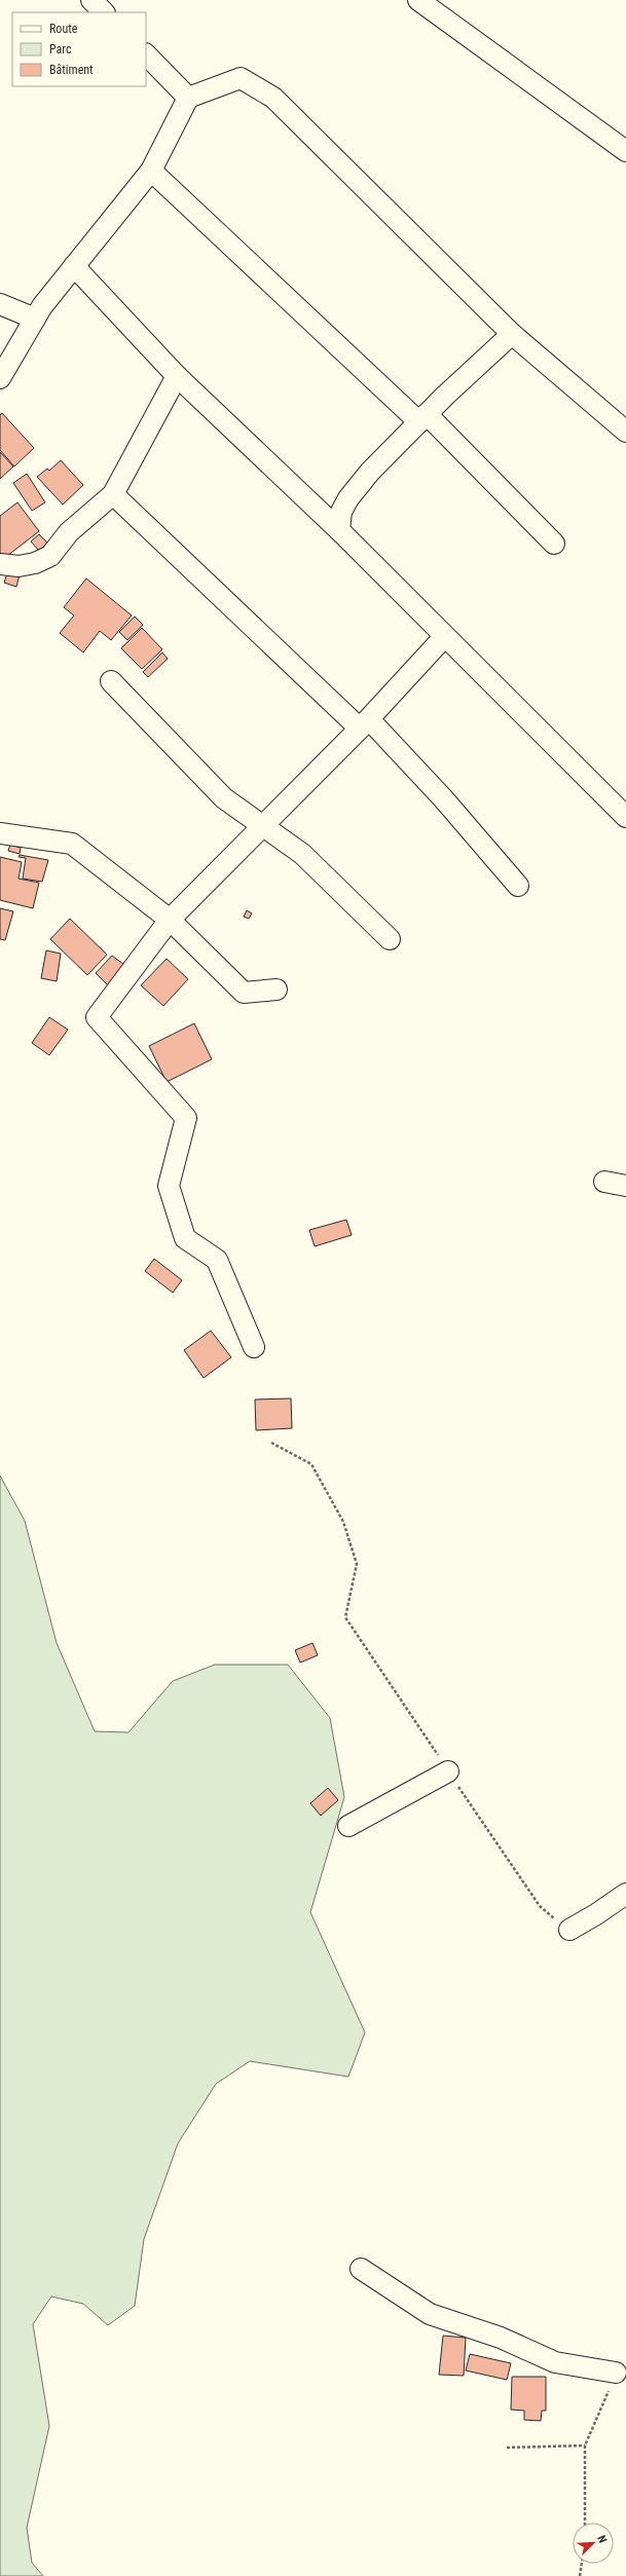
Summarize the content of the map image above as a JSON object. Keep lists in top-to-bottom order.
{
  "legend": ["Route", "Parc", "Bâtiment"],
  "north": "top right"
}
